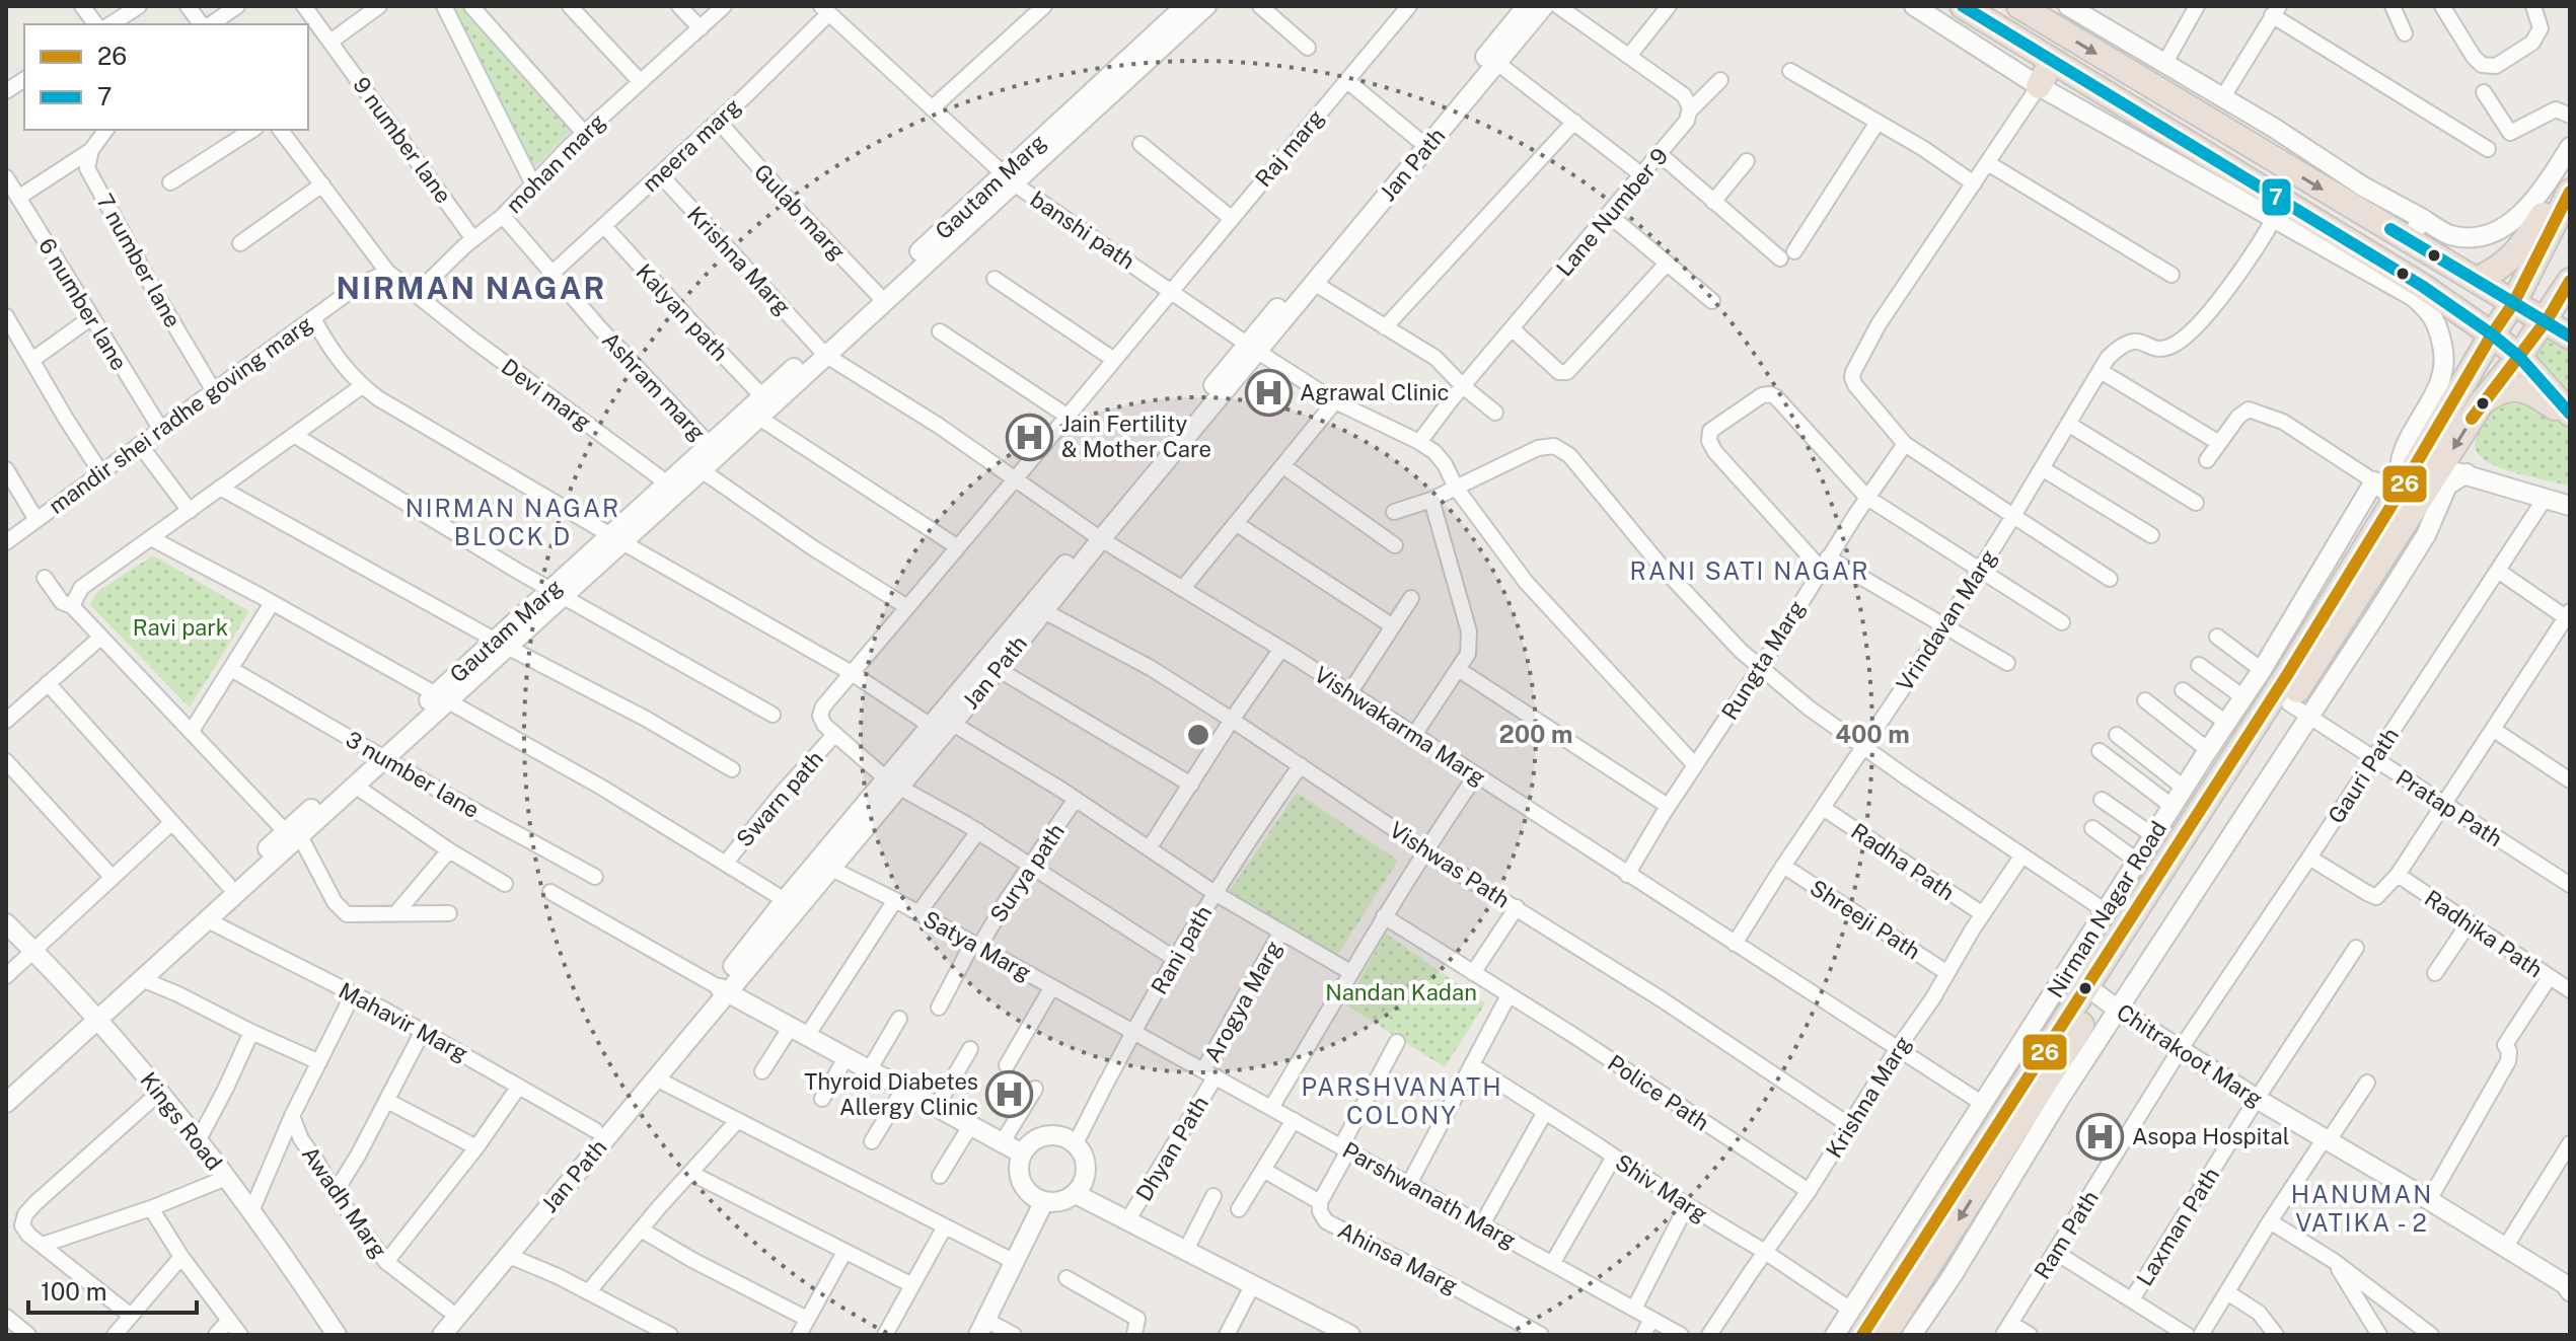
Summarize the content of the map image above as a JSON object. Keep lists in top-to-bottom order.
{
  "streets": {
    "street": [
      "9 number lane",
      "meera marg",
      "Raj marg",
      "mohan marg",
      "Jan Path",
      "Gautam Marg",
      "Gulab marg",
      "Lane Number 9",
      "banshi path",
      "7 number lane",
      "Krishna Marg",
      "6 number lane",
      "Kalyan path",
      "Ashram marg",
      "Devi marg",
      "mandir shei radhe goving marg",
      "Vrindavan Marg",
      "Rungta Marg",
      "Vishwakarma Marg",
      "3 number lane",
      "Gauri Path",
      "Swarn path",
      "Pratap Path",
      "Radha Path",
      "Vishwas Path",
      "Surya path",
      "Nirman Nagar Road",
      "Shreeji Path",
      "Radhika Path",
      "Satya Marg",
      "Rani path",
      "Arogya Marg",
      "Mahavir Marg",
      "Chitrakoot Marg",
      "Police Path",
      "Kings Road",
      "Dhyan Path",
      "Shiv Marg",
      "Parshwanath Marg",
      "Awadh Marg",
      "Laxman Path",
      "Ram Path",
      "Ahinsa Marg"
    ]
  },
  "crossings": [
    ["9 number lane", "mohan marg"],
    ["meera marg", "Gulab marg"],
    ["meera marg", "banshi path"],
    ["meera marg", "Krishna Marg"],
    ["meera marg", "Kalyan path"],
    ["meera marg", "Ashram marg"],
    ["Raj marg", "banshi path"],
    ["Raj marg", "Kalyan path"],
    ["Raj marg", "Vishwakarma Marg"],
    ["Raj marg", "Swarn path"],
    ["mohan marg", "Ashram marg"],
    ["mohan marg", "Devi marg"],
    ["Jan Path", "banshi path"],
    ["Jan Path", "Vishwakarma Marg"],
    ["Jan Path", "Vishwas Path"],
    ["Jan Path", "Satya Marg"],
    ["Jan Path", "Mahavir Marg"],
    ["Jan Path", "Awadh Marg"],
    ["Gautam Marg", "Gulab marg"],
    ["Gautam Marg", "banshi path"],
    ["Gautam Marg", "Krishna Marg"],
    ["Gautam Marg", "Kalyan path"],
    ["Gautam Marg", "Ashram marg"],
    ["Gautam Marg", "Devi marg"],
    ["Gautam Marg", "Vishwakarma Marg"],
    ["Gautam Marg", "3 number lane"],
    ["Gautam Marg", "Kings Road"],
    ["Lane Number 9", "banshi path"],
    ["banshi path", "Rungta Marg"],
    ["7 number lane", "mandir shei radhe goving marg"],
    ["Krishna Marg", "Vishwakarma Marg"],
    ["Krishna Marg", "Radha Path"],
    ["Krishna Marg", "Vishwas Path"],
    ["Krishna Marg", "Shreeji Path"],
    ["Krishna Marg", "Police Path"],
    ["Krishna Marg", "Shiv Marg"],
    ["6 number lane", "mandir shei radhe goving marg"],
    ["Vrindavan Marg", "Vishwakarma Marg"],
    ["Vrindavan Marg", "Radha Path"],
    ["Vrindavan Marg", "Shreeji Path"],
    ["Rungta Marg", "Vishwakarma Marg"],
    ["Vishwakarma Marg", "Nirman Nagar Road"],
    ["Gauri Path", "Pratap Path"],
    ["Gauri Path", "Chitrakoot Marg"],
    ["Gauri Path", "Ram Path"],
    ["Vishwas Path", "Rani path"],
    ["Surya path", "Satya Marg"],
    ["Nirman Nagar Road", "Chitrakoot Marg"],
    ["Nirman Nagar Road", "Shiv Marg"],
    ["Satya Marg", "Rani path"],
    ["Satya Marg", "Parshwanath Marg"],
    ["Rani path", "Parshwanath Marg"],
    ["Arogya Marg", "Dhyan Path"],
    ["Arogya Marg", "Parshwanath Marg"],
    ["Chitrakoot Marg", "Laxman Path"],
    ["Chitrakoot Marg", "Ram Path"],
    ["Dhyan Path", "Parshwanath Marg"],
    ["Parshwanath Marg", "Ahinsa Marg"]
  ],
  "districts": [
    "NIRMAN NAGAR",
    "NIRMAN NAGAR BLOCK D",
    "RANI SATI NAGAR",
    "PARSHVANATH COLONY",
    "HANUMAN VATIKA - 2"
  ],
  "parks": ["Ravi park", "Nandan Kadan"],
  "places": {
    "hospital": [
      "Agrawal Clinic",
      "Jain Fertility & Mother Care",
      "Thyroid Diabetes Allergy Clinic",
      "Asopa Hospital"
    ]
  },
  "lines": ["transit line 7", "transit line 26"],
  "legend": ["26", "7"],
  "scale_bar": "100 m",
  "rings": ["200 m", "400 m"]
}
